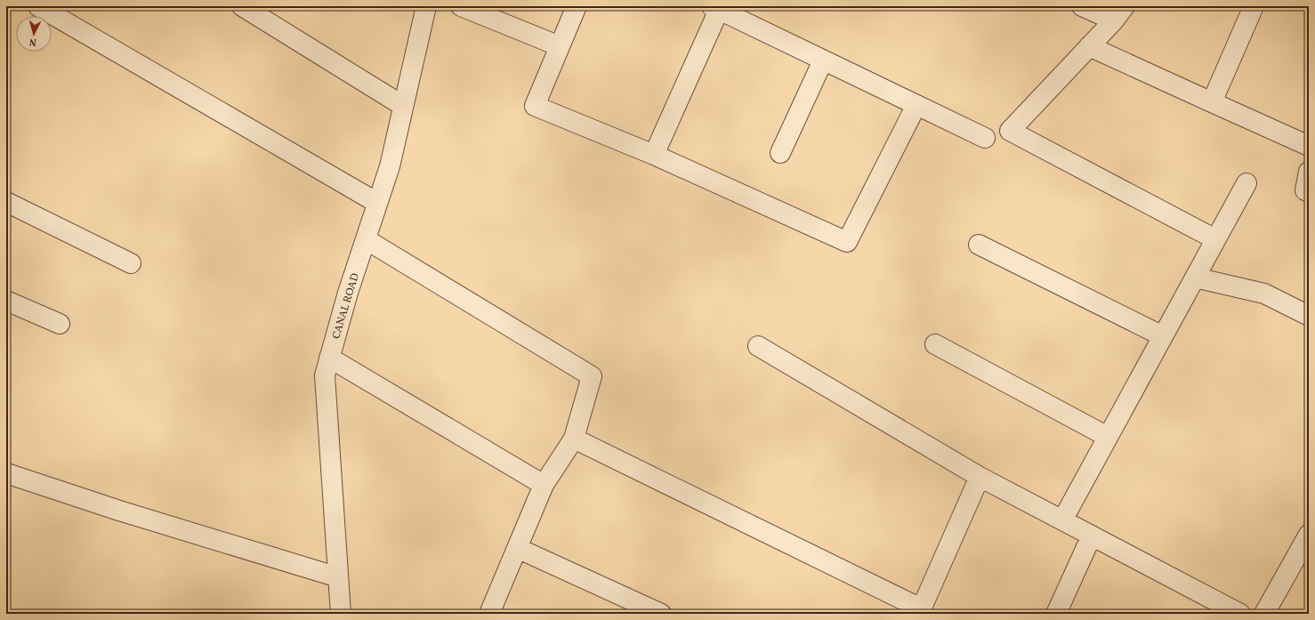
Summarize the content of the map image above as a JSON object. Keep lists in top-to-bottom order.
{
  "streets": {
    "street": ["CANAL ROAD"]
  },
  "north": "bottom"
}
